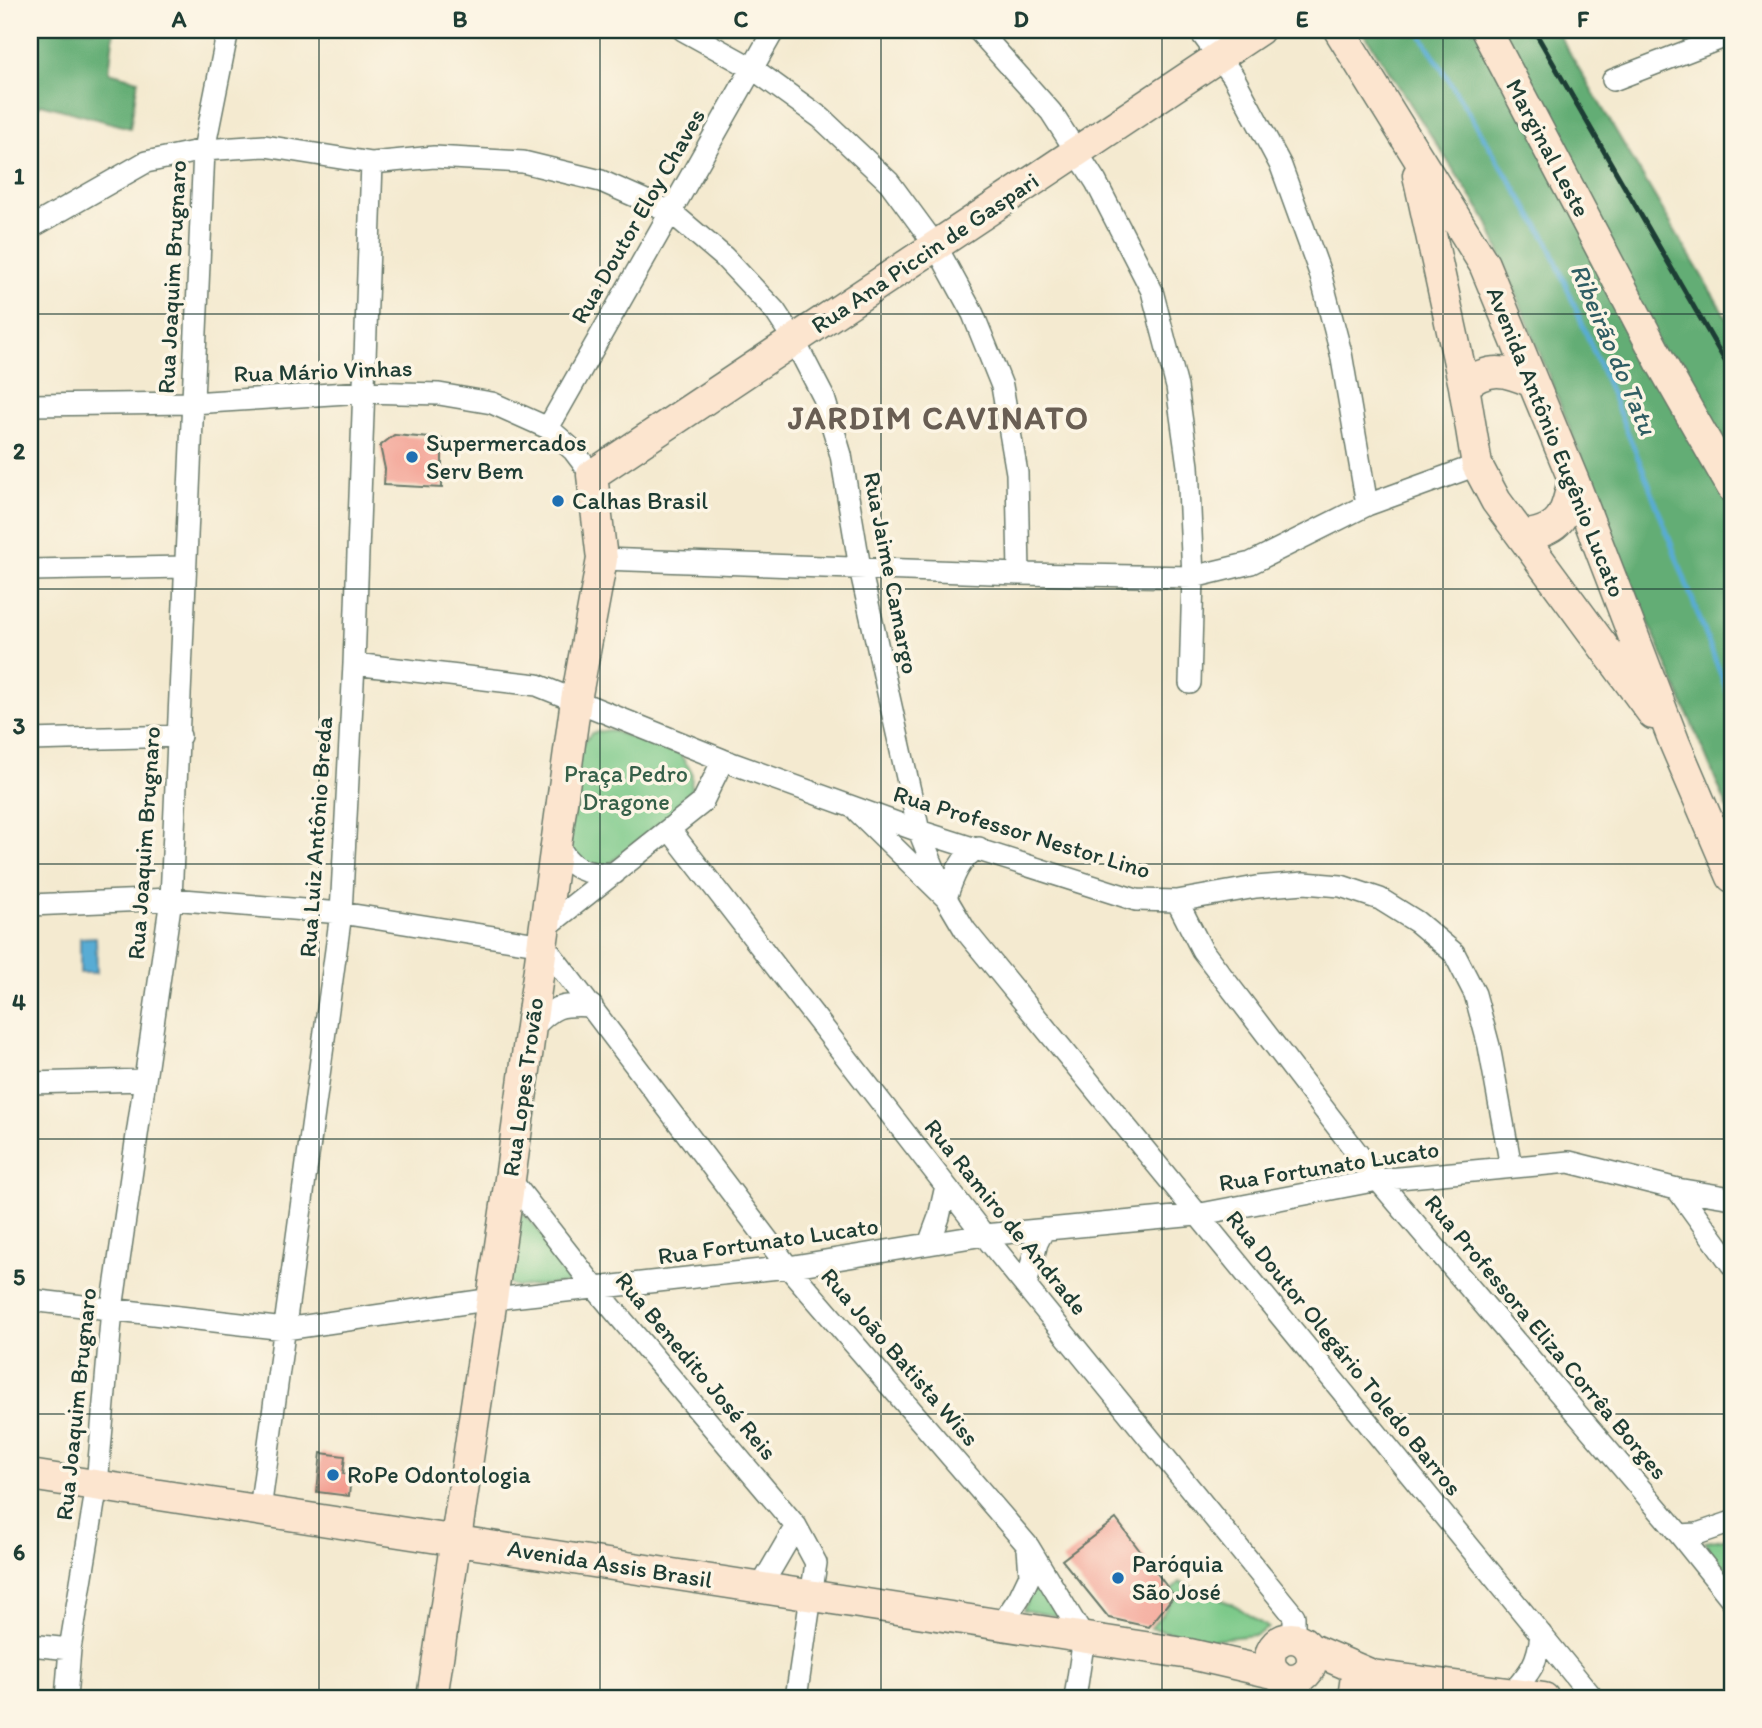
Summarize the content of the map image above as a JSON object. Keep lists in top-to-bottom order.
{
  "streets": {
    "main road": [
      "Marginal Leste",
      "Rua Ana Piccin de Gaspari",
      "Avenida Antônio Eugênio Lucato",
      "Rua Lopes Trovão",
      "Avenida Assis Brasil"
    ],
    "street": [
      "Rua Doutor Eloy Chaves",
      "Rua Joaquim Brugnaro",
      "Rua Mário Vinhas",
      "Rua Jaime Camargo",
      "Rua Professor Nestor Lino",
      "Rua Luiz Antônio Breda",
      "Rua Fortunato Lucato",
      "Rua Ramiro de Andrade",
      "Rua Professora Eliza Corrêa Borges",
      "Rua Doutor Olegário Toledo Barros",
      "Rua João Batista Wiss",
      "Rua Benedito José Reis"
    ]
  },
  "crossings": [
    ["Rua Doutor Eloy Chaves", "Rua Mário Vinhas"],
    ["Rua Doutor Eloy Chaves", "Rua Jaime Camargo"],
    ["Rua Ana Piccin de Gaspari", "Rua Mário Vinhas"],
    ["Rua Ana Piccin de Gaspari", "Rua Jaime Camargo"],
    ["Rua Ana Piccin de Gaspari", "Rua Lopes Trovão"],
    ["Rua Joaquim Brugnaro", "Rua Mário Vinhas"],
    ["Rua Joaquim Brugnaro", "Rua Jaime Camargo"],
    ["Rua Joaquim Brugnaro", "Rua Fortunato Lucato"],
    ["Rua Joaquim Brugnaro", "Avenida Assis Brasil"],
    ["Rua Mário Vinhas", "Rua Luiz Antônio Breda"],
    ["Rua Mário Vinhas", "Rua Lopes Trovão"],
    ["Rua Jaime Camargo", "Rua Professor Nestor Lino"],
    ["Rua Jaime Camargo", "Rua Luiz Antônio Breda"],
    ["Rua Jaime Camargo", "Rua Doutor Olegário Toledo Barros"],
    ["Rua Professor Nestor Lino", "Rua Luiz Antônio Breda"],
    ["Rua Professor Nestor Lino", "Rua Lopes Trovão"],
    ["Rua Professor Nestor Lino", "Rua Fortunato Lucato"],
    ["Rua Professor Nestor Lino", "Rua Professora Eliza Corrêa Borges"],
    ["Rua Professor Nestor Lino", "Rua Doutor Olegário Toledo Barros"],
    ["Rua Luiz Antônio Breda", "Rua Fortunato Lucato"],
    ["Rua Luiz Antônio Breda", "Avenida Assis Brasil"],
    ["Rua Lopes Trovão", "Rua Fortunato Lucato"],
    ["Rua Lopes Trovão", "Rua João Batista Wiss"],
    ["Rua Lopes Trovão", "Rua Benedito José Reis"],
    ["Rua Lopes Trovão", "Avenida Assis Brasil"],
    ["Rua Fortunato Lucato", "Rua Ramiro de Andrade"],
    ["Rua Fortunato Lucato", "Rua Professora Eliza Corrêa Borges"],
    ["Rua Fortunato Lucato", "Rua Doutor Olegário Toledo Barros"],
    ["Rua Fortunato Lucato", "Rua João Batista Wiss"],
    ["Rua Fortunato Lucato", "Rua Benedito José Reis"],
    ["Rua Ramiro de Andrade", "Avenida Assis Brasil"],
    ["Rua João Batista Wiss", "Avenida Assis Brasil"],
    ["Rua Benedito José Reis", "Avenida Assis Brasil"]
  ],
  "districts": ["JARDIM CAVINATO"],
  "water": ["Ribeirão do Tatu"],
  "parks": ["Praça Pedro Dragone"],
  "places": [
    "Supermercados Serv Bem",
    "Calhas Brasil",
    "RoPe Odontologia",
    "Paróquia São José"
  ],
  "grid": {
    "columns": [
      "A",
      "B",
      "C",
      "D",
      "E",
      "F"
    ],
    "rows": [
      "1",
      "2",
      "3",
      "4",
      "5",
      "6"
    ]
  }
}
